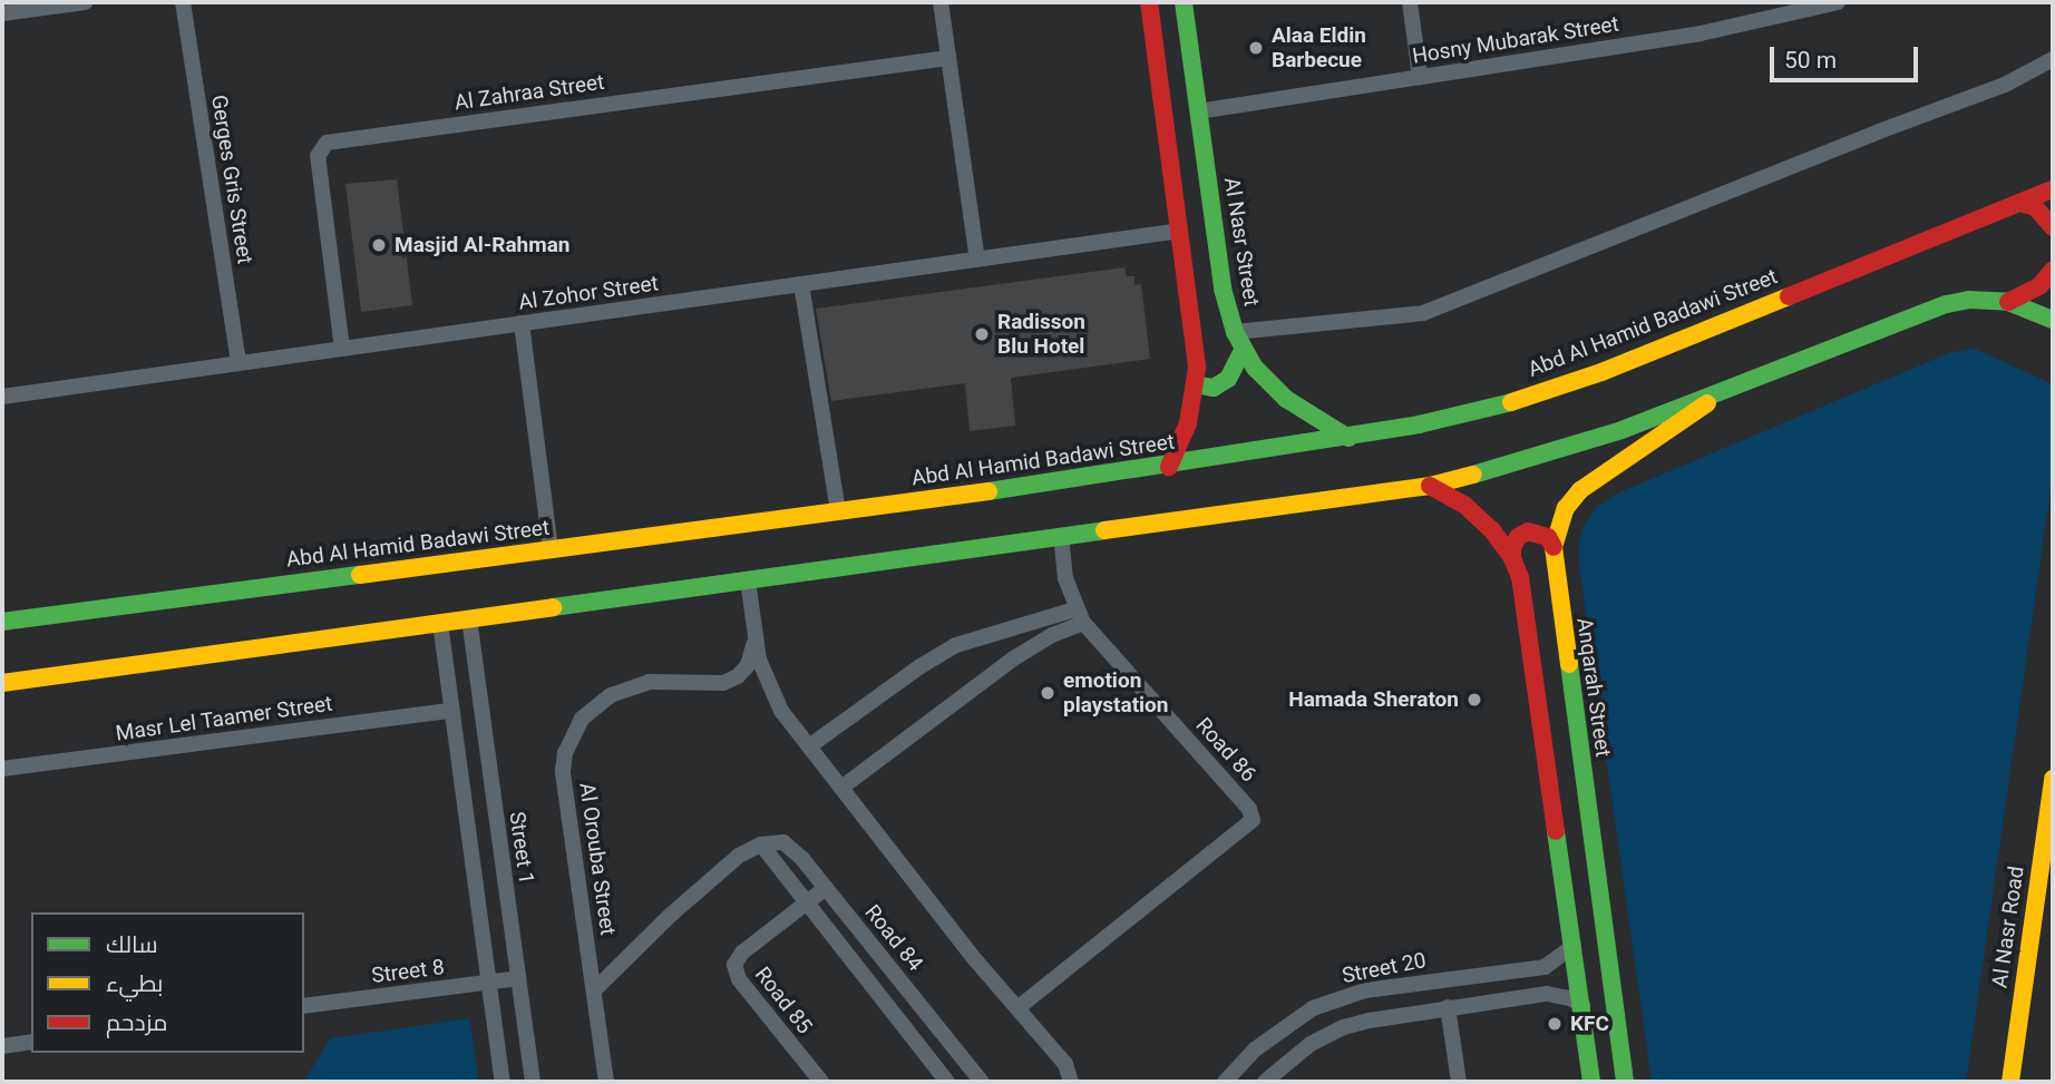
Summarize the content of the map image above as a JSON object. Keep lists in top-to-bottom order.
{
  "streets": {
    "main road": [
      "Al Nasr Street",
      "Abd Al Hamid Badawi Street",
      "Anqarah Street",
      "Al Nasr Road"
    ],
    "street": [
      "Hosny Mubarak Street",
      "Al Zahraa Street",
      "Gerges Gris Street",
      "Al Zohor Street",
      "Masr Lel Taamer Street",
      "Road 86",
      "Street 1",
      "Al Orouba Street",
      "Road 84",
      "Street 20",
      "Street 8",
      "Road 85"
    ]
  },
  "crossings": [
    ["Hosny Mubarak Street", "Al Nasr Street"],
    ["Al Zahraa Street", "Al Zohor Street"],
    ["Gerges Gris Street", "Al Zohor Street"],
    ["Al Nasr Street", "Abd Al Hamid Badawi Street"],
    ["Street 1", "Street 8"],
    ["Road 84", "Road 85"]
  ],
  "places": [
    "Alaa Eldin Barbecue",
    "Masjid Al-Rahman",
    "Radisson Blu Hotel",
    "emotion playstation",
    "Hamada Sheraton",
    "KFC"
  ],
  "legend": ["سالك", "بطيء", "مزدحم"],
  "scale_bar": "50 m"
}
